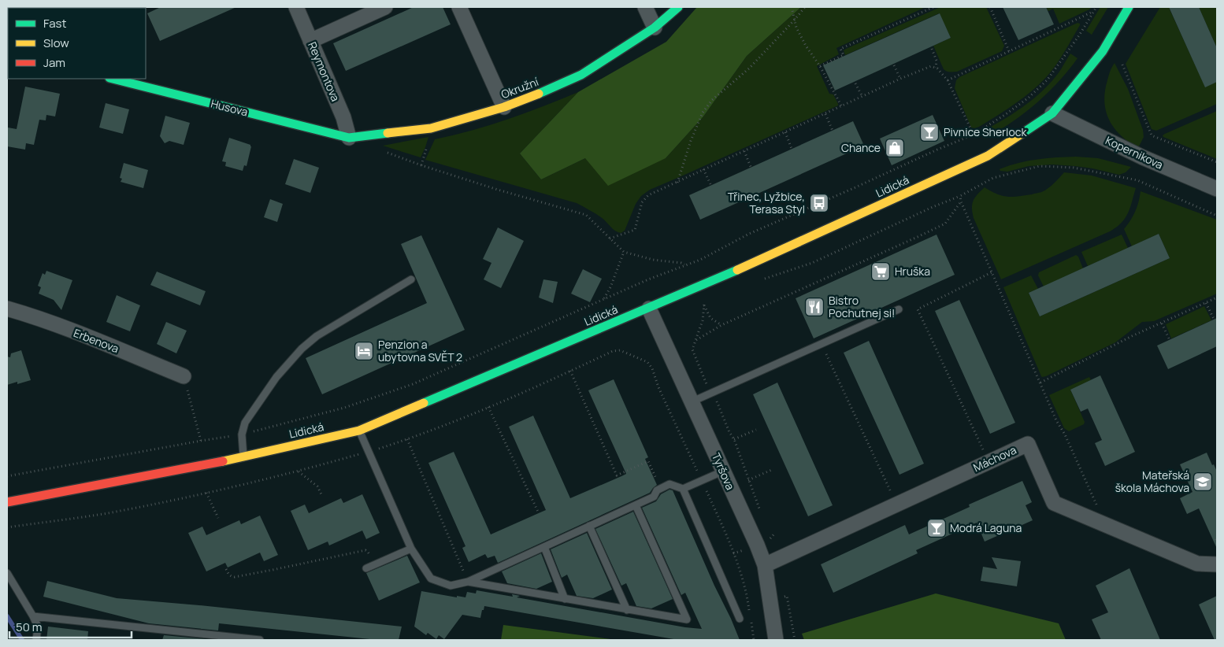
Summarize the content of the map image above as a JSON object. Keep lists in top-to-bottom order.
{
  "streets": {
    "street": [
      "Reymontova",
      "Okružní",
      "Husova",
      "Kopernikova",
      "Lidická",
      "Erbenova",
      "Máchova",
      "Tyršova"
    ]
  },
  "crossings": [
    ["Reymontova", "Okružní"],
    ["Reymontova", "Husova"],
    ["Okružní", "Husova"],
    ["Kopernikova", "Lidická"],
    ["Lidická", "Tyršova"],
    ["Máchova", "Tyršova"]
  ],
  "places": {
    "bar": ["Pivnice Sherlock", "Modrá Laguna"],
    "shop": ["Chance"],
    "bus stop": ["Třinec, Lyžbice, Terasa Styl"],
    "supermarket": ["Hruška"],
    "restaurant": ["Bistro Pochutnej si!"],
    "hotel": ["Penzion a ubytovna SVĚT 2"],
    "school or university": ["Mateřská škola Máchova"]
  },
  "legend": ["Fast", "Slow", "Jam"],
  "scale_bar": "50 m"
}
